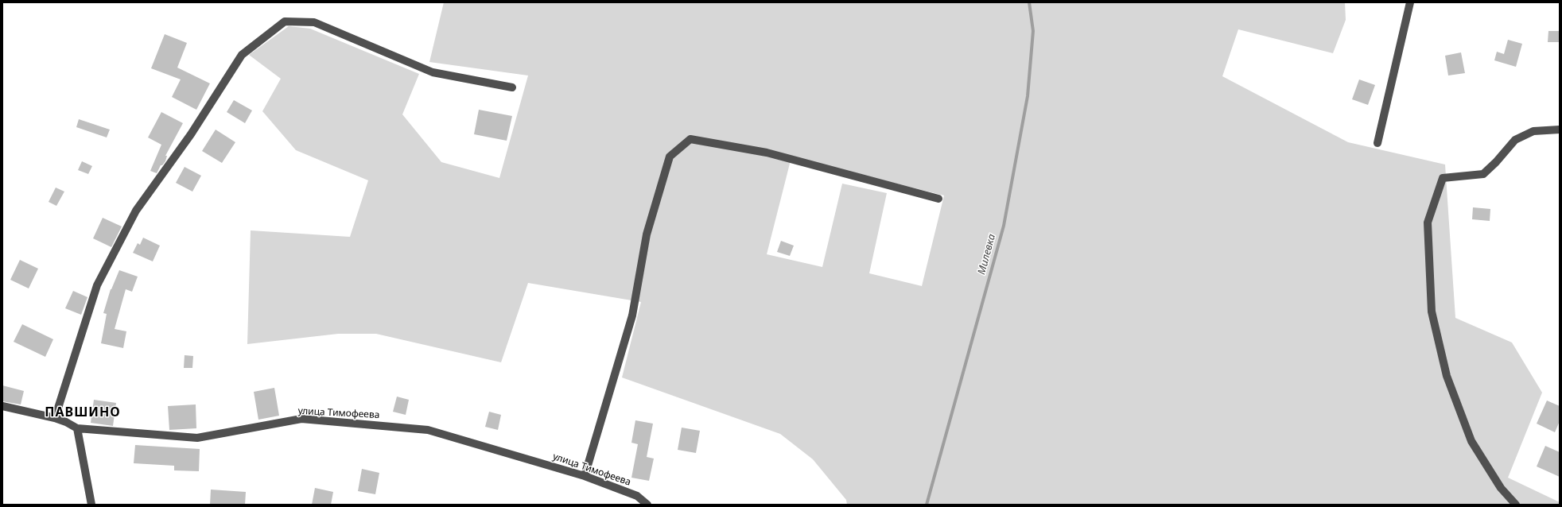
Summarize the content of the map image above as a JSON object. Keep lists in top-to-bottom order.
{
  "streets": {
    "street": ["улица Тимофеева"]
  },
  "districts": ["ПАВШИНО"],
  "water": ["Милевка"]
}
